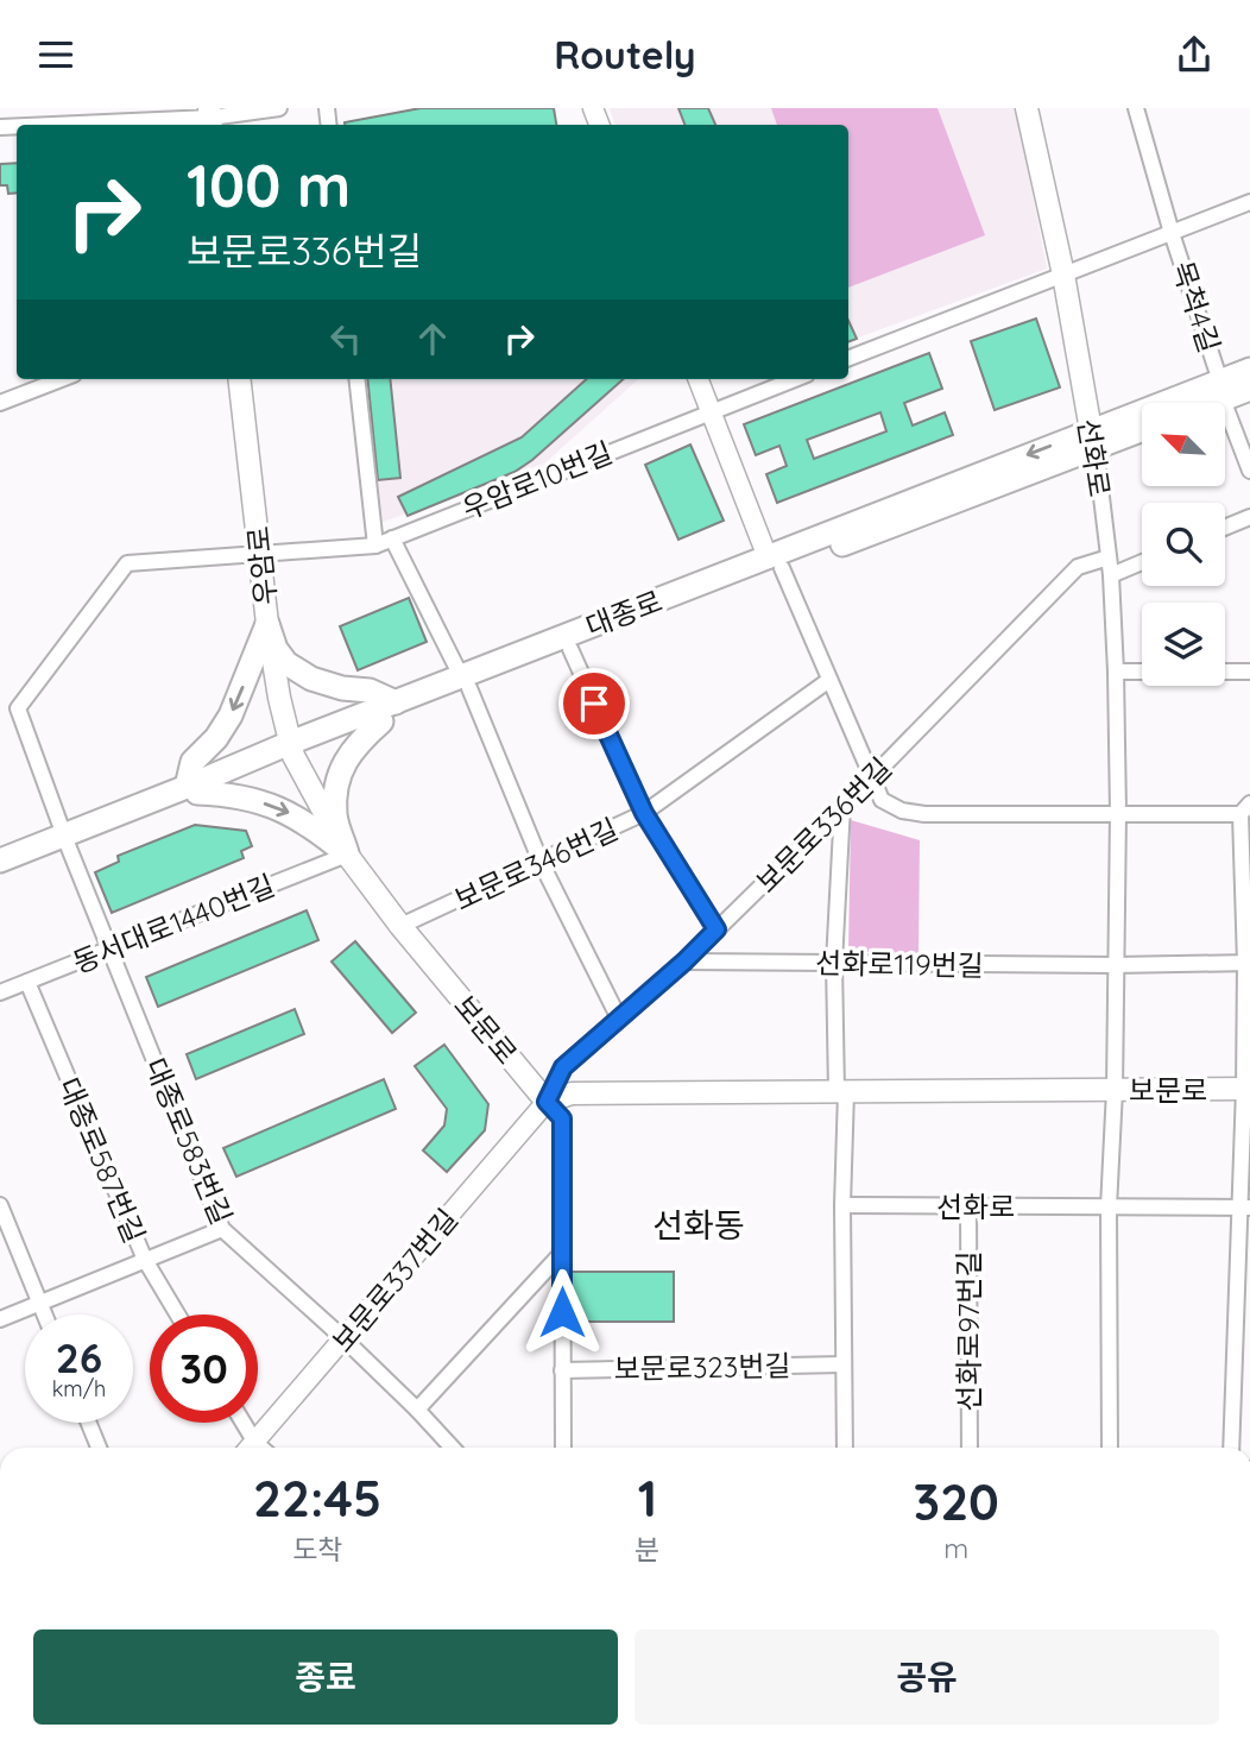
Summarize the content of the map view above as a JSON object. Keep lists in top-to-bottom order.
{
  "streets": {
    "main road": [
      "선화로",
      "우암로",
      "대종로",
      "보문로"
    ],
    "street": [
      "목척4길",
      "우암로10번길",
      "보문로336번길",
      "보문로346번길",
      "동서대로1440번길",
      "선화로119번길",
      "대종로583번길",
      "대종로587번길",
      "보문로337번길",
      "선화로97번길",
      "보문로323번길"
    ]
  },
  "crossings": [
    ["목척4길", "선화로"],
    ["목척4길", "대종로"],
    ["선화로", "대종로"],
    ["선화로", "보문로336번길"],
    ["선화로", "선화로119번길"],
    ["선화로", "보문로"],
    ["선화로", "선화로97번길"],
    ["우암로10번길", "우암로"],
    ["우암로10번길", "대종로"],
    ["우암로10번길", "대종로583번길"],
    ["우암로", "대종로"],
    ["우암로", "보문로"],
    ["대종로", "보문로"],
    ["대종로", "대종로583번길"],
    ["보문로336번길", "선화로119번길"],
    ["보문로336번길", "보문로"],
    ["보문로336번길", "보문로337번길"],
    ["보문로346번길", "보문로"],
    ["동서대로1440번길", "보문로"],
    ["동서대로1440번길", "대종로583번길"],
    ["동서대로1440번길", "대종로587번길"],
    ["보문로", "보문로337번길"],
    ["대종로583번길", "보문로337번길"]
  ],
  "districts": ["선화동"],
  "north": "top left",
  "page": {
    "header": "Routely",
    "turn": ["100 m", "보문로336번길"],
    "speed": "26 km/h",
    "limit": "30",
    "eta": [
      "22:45",
      "도착",
      "1",
      "분",
      "320",
      "m"
    ],
    "buttons": ["종료", "공유"]
  }
}
